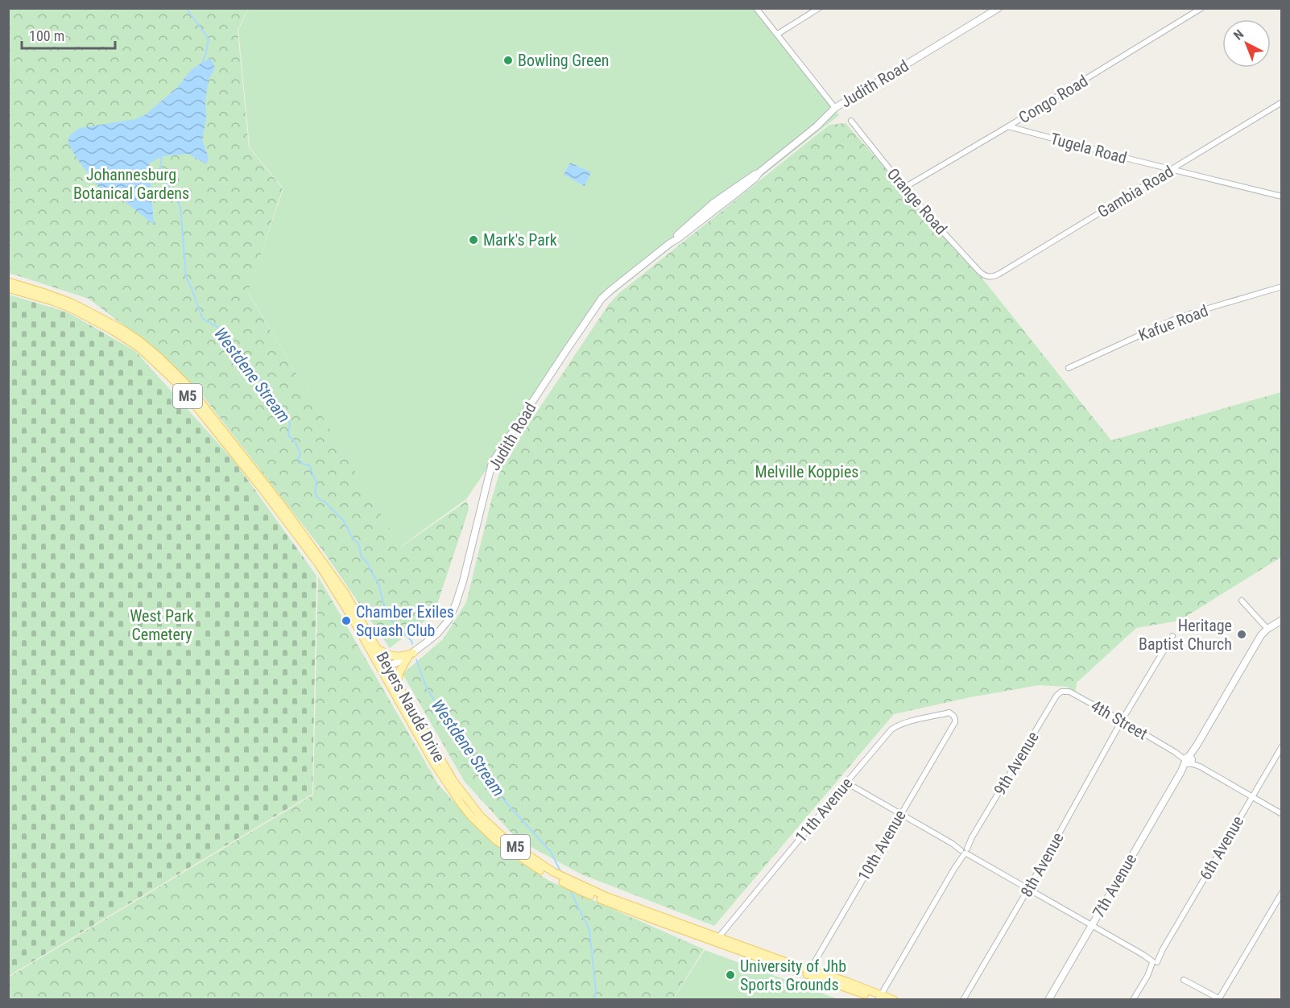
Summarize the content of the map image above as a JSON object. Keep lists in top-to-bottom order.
{
  "streets": {
    "main road": ["M5", "Beyers Naudé Drive"],
    "street": [
      "Judith Road",
      "Congo Road",
      "Tugela Road",
      "Gambia Road",
      "Orange Road",
      "Kafue Road",
      "4th Street",
      "9th Avenue",
      "11th Avenue",
      "10th Avenue",
      "6th Avenue",
      "8th Avenue",
      "7th Avenue"
    ]
  },
  "crossings": [
    ["Judith Road", "Beyers Naudé Drive"],
    ["Congo Road", "Tugela Road"],
    ["Congo Road", "Orange Road"],
    ["Tugela Road", "Gambia Road"],
    ["Gambia Road", "Orange Road"],
    ["M5", "Beyers Naudé Drive"],
    ["M5", "9th Avenue"],
    ["M5", "11th Avenue"],
    ["M5", "10th Avenue"],
    ["Beyers Naudé Drive", "11th Avenue"],
    ["4th Street", "9th Avenue"],
    ["4th Street", "6th Avenue"],
    ["4th Street", "7th Avenue"],
    ["11th Avenue", "10th Avenue"]
  ],
  "water": ["Westdene Stream"],
  "parks": ["Johannesburg Botanical Gardens", "Melville Koppies", "West Park Cemetery"],
  "places": [
    "Bowling Green",
    "Mark's Park",
    "Chamber Exiles Squash Club",
    "Heritage Baptist Church",
    "University of Jhb Sports Grounds"
  ],
  "scale_bar": "100 m",
  "north": "top left"
}
